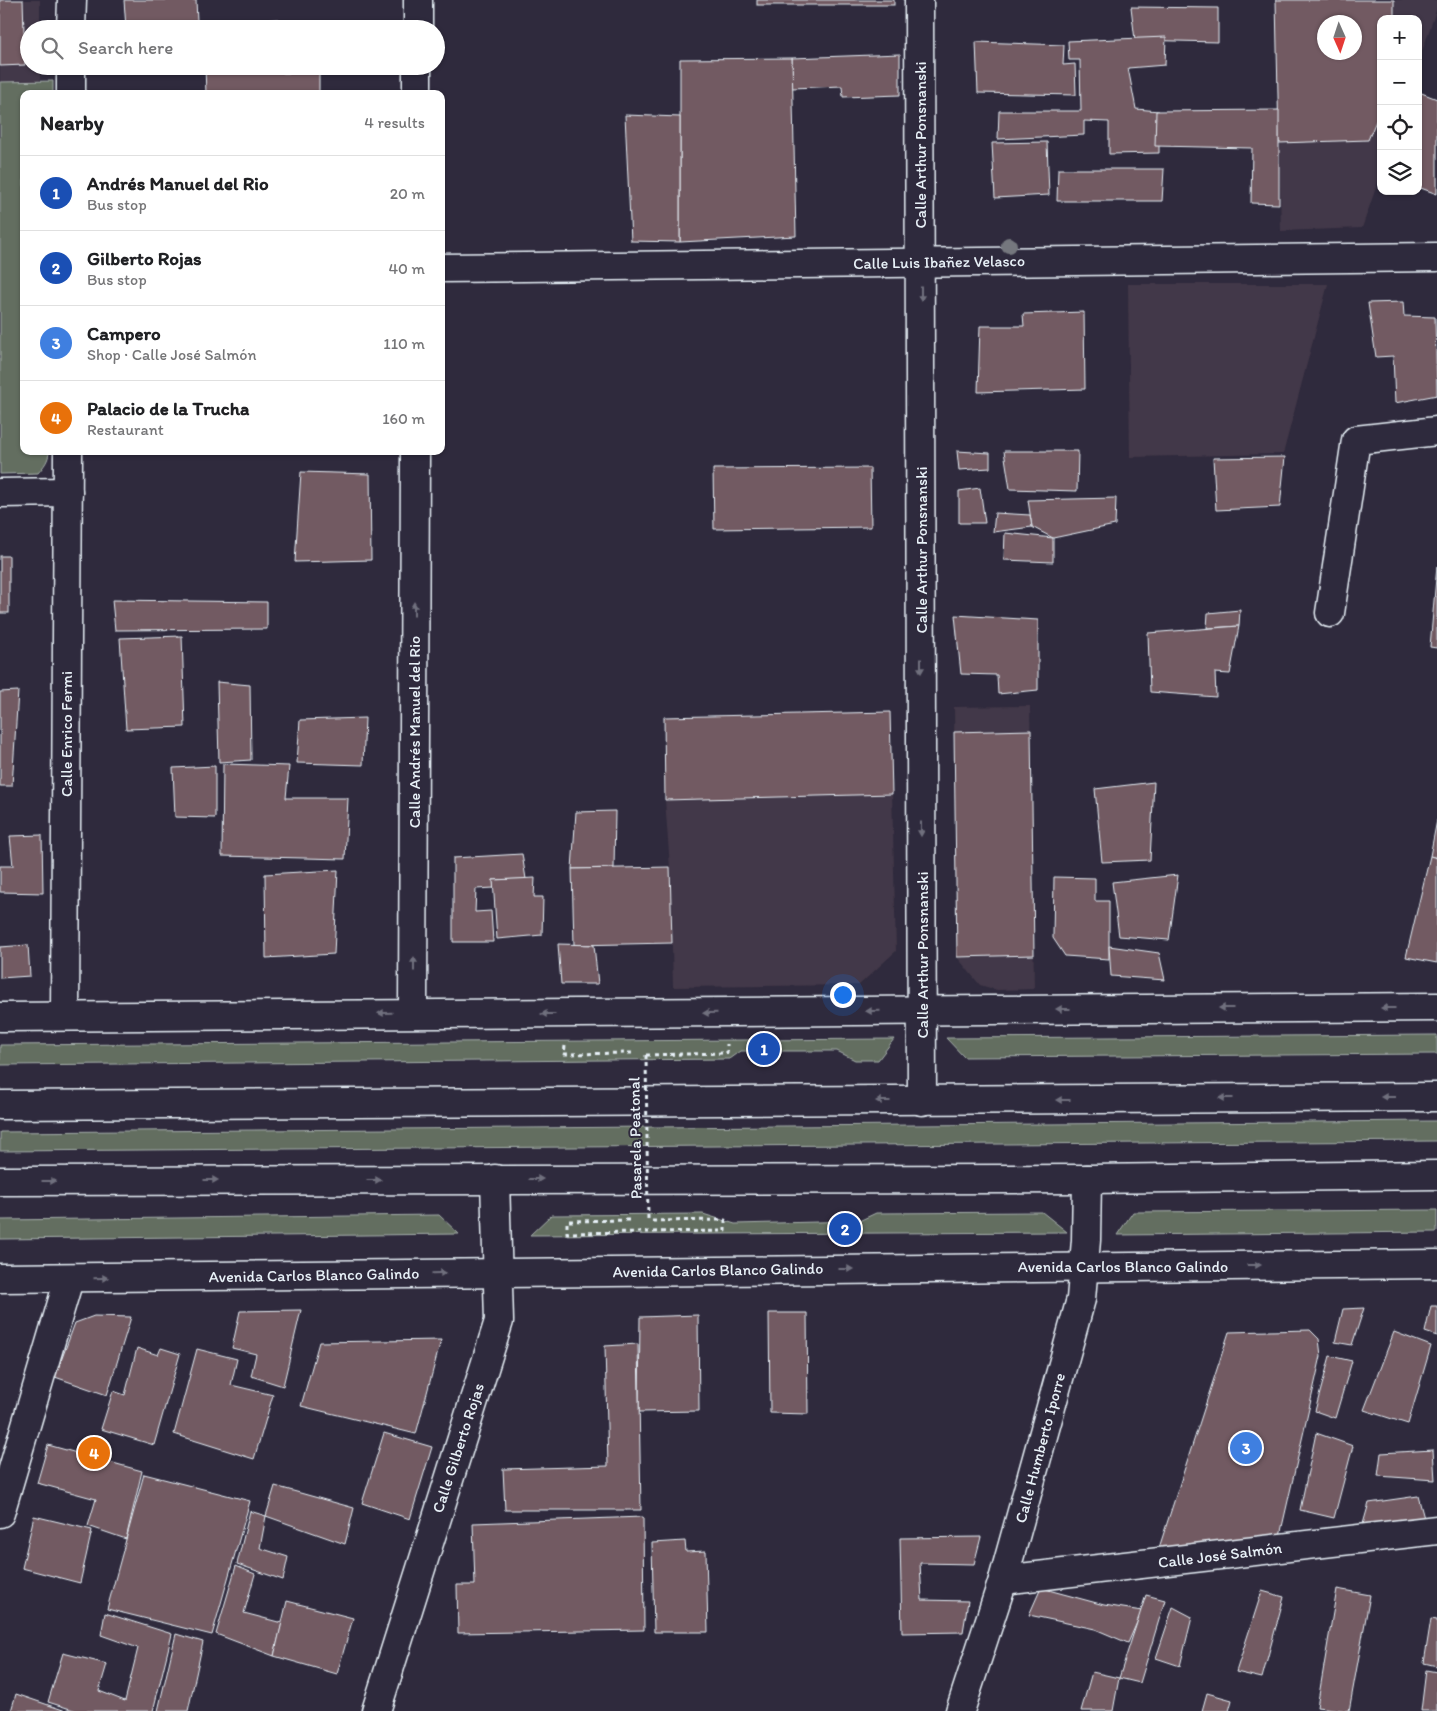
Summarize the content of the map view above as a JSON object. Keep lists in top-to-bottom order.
{
  "streets": {
    "main road": [
      "Calle Arthur Ponsnanski",
      "Calle Luis Ibañez Velasco",
      "Calle Andrés Manuel del Rio",
      "Calle Enrico Fermi",
      "Avenida Carlos Blanco Galindo",
      "Calle Gilberto Rojas",
      "Calle Humberto Iporre",
      "Calle José Salmón"
    ],
    "path": ["Pasarela Peatonal"]
  },
  "crossings": [
    ["Calle Arthur Ponsnanski", "Calle Luis Ibañez Velasco"],
    ["Avenida Carlos Blanco Galindo", "Calle Gilberto Rojas"],
    ["Avenida Carlos Blanco Galindo", "Calle Humberto Iporre"],
    ["Calle Humberto Iporre", "Calle José Salmón"]
  ],
  "one_way": ["Calle Arthur Ponsnanski", "Calle Andrés Manuel del Rio"],
  "north": "bottom",
  "page": {
    "map_buttons": ["+", "−"],
    "search": "Search here",
    "heading": ["Nearby", "4 results"],
    "list": [
      {
        "mark": "1",
        "name": "Andrés Manuel del Rio",
        "note": "Bus stop",
        "value": "20 m"
      },
      {
        "mark": "2",
        "name": "Gilberto Rojas",
        "note": "Bus stop",
        "value": "40 m"
      },
      {
        "mark": "3",
        "name": "Campero",
        "note": "Shop · Calle José Salmón",
        "value": "110 m"
      },
      {
        "mark": "4",
        "name": "Palacio de la Trucha",
        "note": "Restaurant",
        "value": "160 m"
      }
    ],
    "pins": [
      "1",
      "2",
      "3",
      "4"
    ]
  }
}
